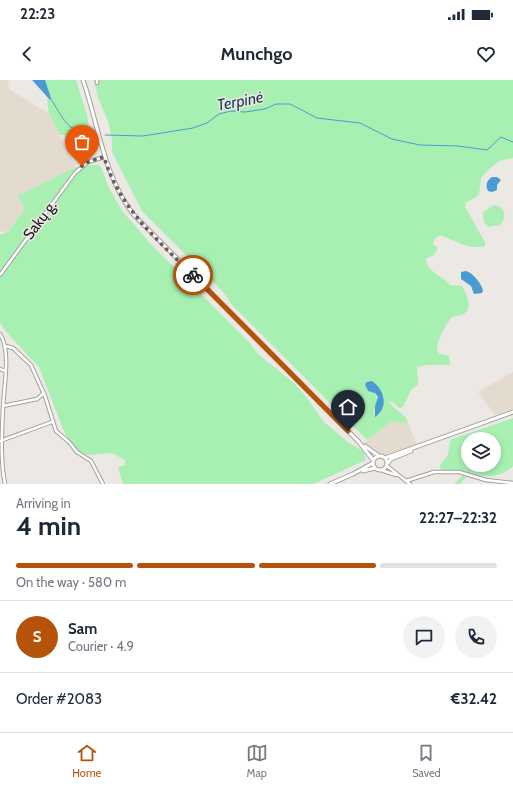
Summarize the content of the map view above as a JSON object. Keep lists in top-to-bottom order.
{
  "streets": {
    "street": ["Sakų g."]
  },
  "water": ["Terpinė"],
  "page": {
    "status": "22:23",
    "header": "Munchgo",
    "heading": ["4 min", "Arriving in", "22:27–22:32"],
    "panel": [
      "Sam",
      "Courier · 4.9",
      "Order #2083",
      "€32.42"
    ],
    "bar": "On the way · 580 m",
    "round": "S",
    "tabs": ["Home", "Map", "Saved"]
  }
}
